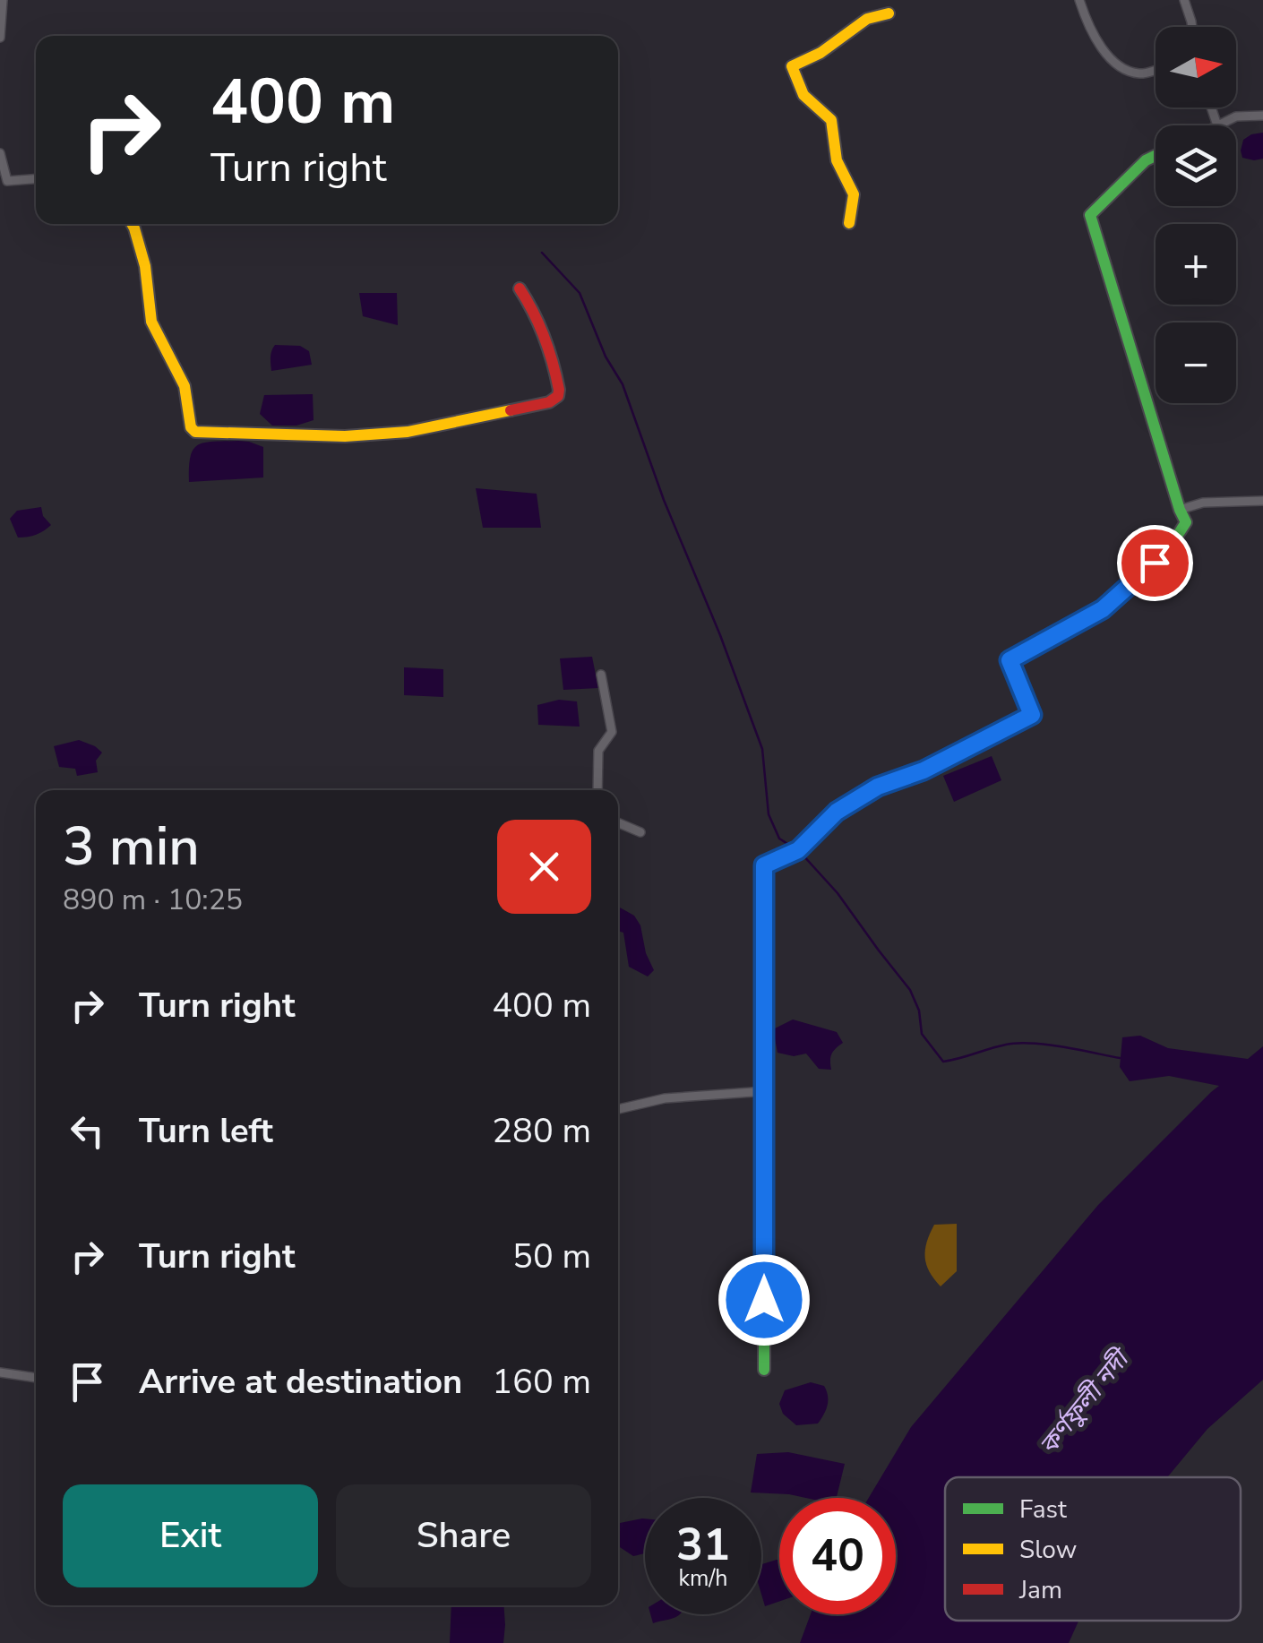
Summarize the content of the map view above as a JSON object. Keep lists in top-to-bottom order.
{
  "water": ["কর্ণফুলী নদী"],
  "legend": ["Fast", "Slow", "Jam"],
  "north": "right",
  "page": {
    "map_buttons": ["+", "−"],
    "turn": ["400 m", "Turn right"],
    "heading": ["3 min", "890 m · 10:25"],
    "list": [
      {
        "name": "Turn right",
        "value": "400 m"
      },
      {
        "name": "Turn left",
        "value": "280 m"
      },
      {
        "name": "Turn right",
        "value": "50 m"
      },
      {
        "name": "Arrive at destination",
        "value": "160 m"
      }
    ],
    "buttons": ["Exit", "Share"],
    "speed": "31 km/h",
    "limit": "40"
  }
}
